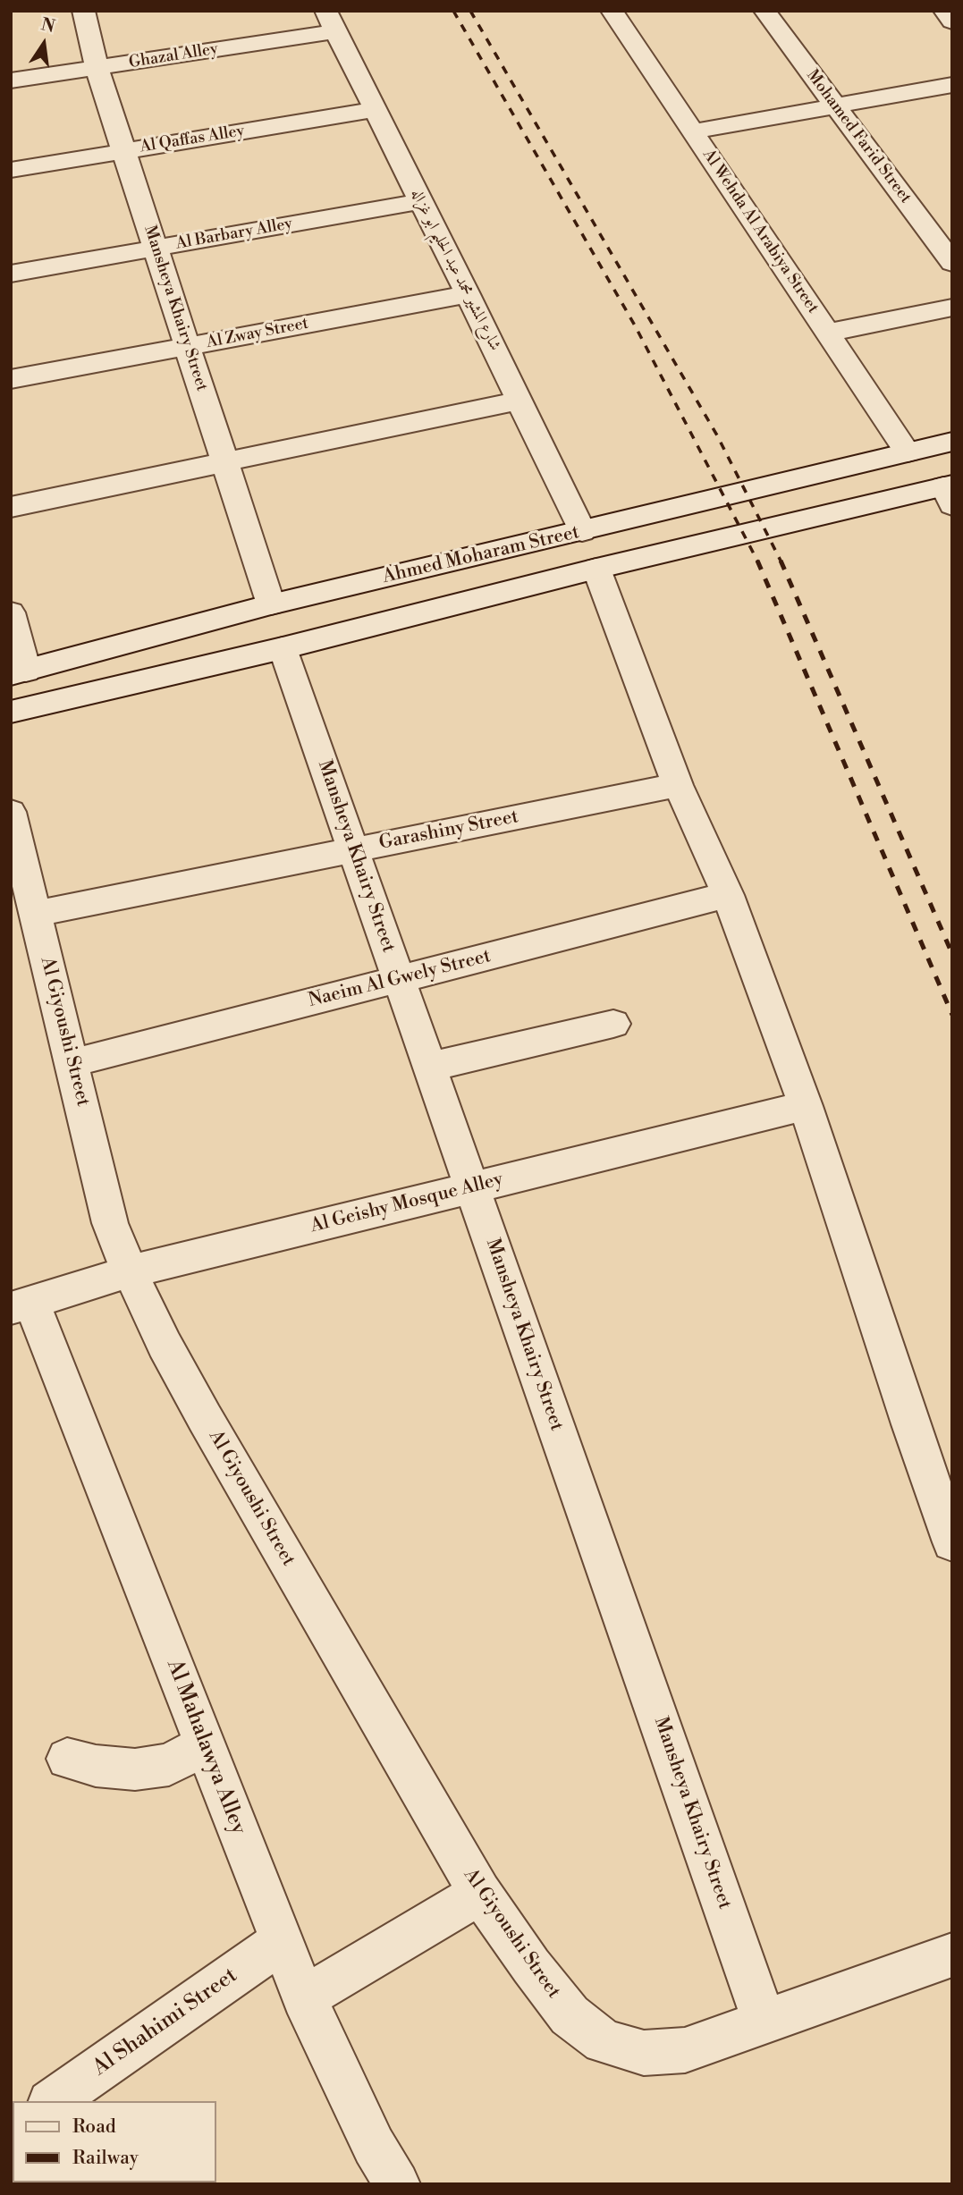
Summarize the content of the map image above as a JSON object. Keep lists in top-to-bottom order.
{
  "streets": {
    "street": [
      "Ghazal Alley",
      "Mohamed Farid Street",
      "Al Qaffas Alley",
      "Al Wehda Al Arabiya Street",
      "Al Barbary Alley",
      "شارع المشير محمد عبد الحليم ابو غزاله",
      "Mansheya Khairy Street",
      "Al Zway Street",
      "Ahmed Moharam Street",
      "Garashiny Street",
      "Naeim Al Gwely Street",
      "Al Giyoushi Street",
      "Al Geishy Mosque Alley",
      "Al Mahalawya Alley",
      "Al Shahimi Street"
    ]
  },
  "crossings": [
    ["Ghazal Alley", "شارع المشير محمد عبد الحليم ابو غزاله"],
    ["Ghazal Alley", "Mansheya Khairy Street"],
    ["Al Qaffas Alley", "شارع المشير محمد عبد الحليم ابو غزاله"],
    ["Al Qaffas Alley", "Mansheya Khairy Street"],
    ["Al Wehda Al Arabiya Street", "Ahmed Moharam Street"],
    ["Al Barbary Alley", "شارع المشير محمد عبد الحليم ابو غزاله"],
    ["Al Barbary Alley", "Mansheya Khairy Street"],
    ["شارع المشير محمد عبد الحليم ابو غزاله", "Al Zway Street"],
    ["شارع المشير محمد عبد الحليم ابو غزاله", "Ahmed Moharam Street"],
    ["Mansheya Khairy Street", "Al Zway Street"],
    ["Mansheya Khairy Street", "Ahmed Moharam Street"],
    ["Mansheya Khairy Street", "Garashiny Street"],
    ["Mansheya Khairy Street", "Naeim Al Gwely Street"],
    ["Mansheya Khairy Street", "Al Giyoushi Street"],
    ["Mansheya Khairy Street", "Al Geishy Mosque Alley"],
    ["Garashiny Street", "Al Giyoushi Street"],
    ["Naeim Al Gwely Street", "Al Giyoushi Street"],
    ["Al Giyoushi Street", "Al Geishy Mosque Alley"],
    ["Al Geishy Mosque Alley", "Al Mahalawya Alley"],
    ["Al Mahalawya Alley", "Al Shahimi Street"]
  ],
  "legend": ["Road", "Railway"],
  "north": "top"
}
